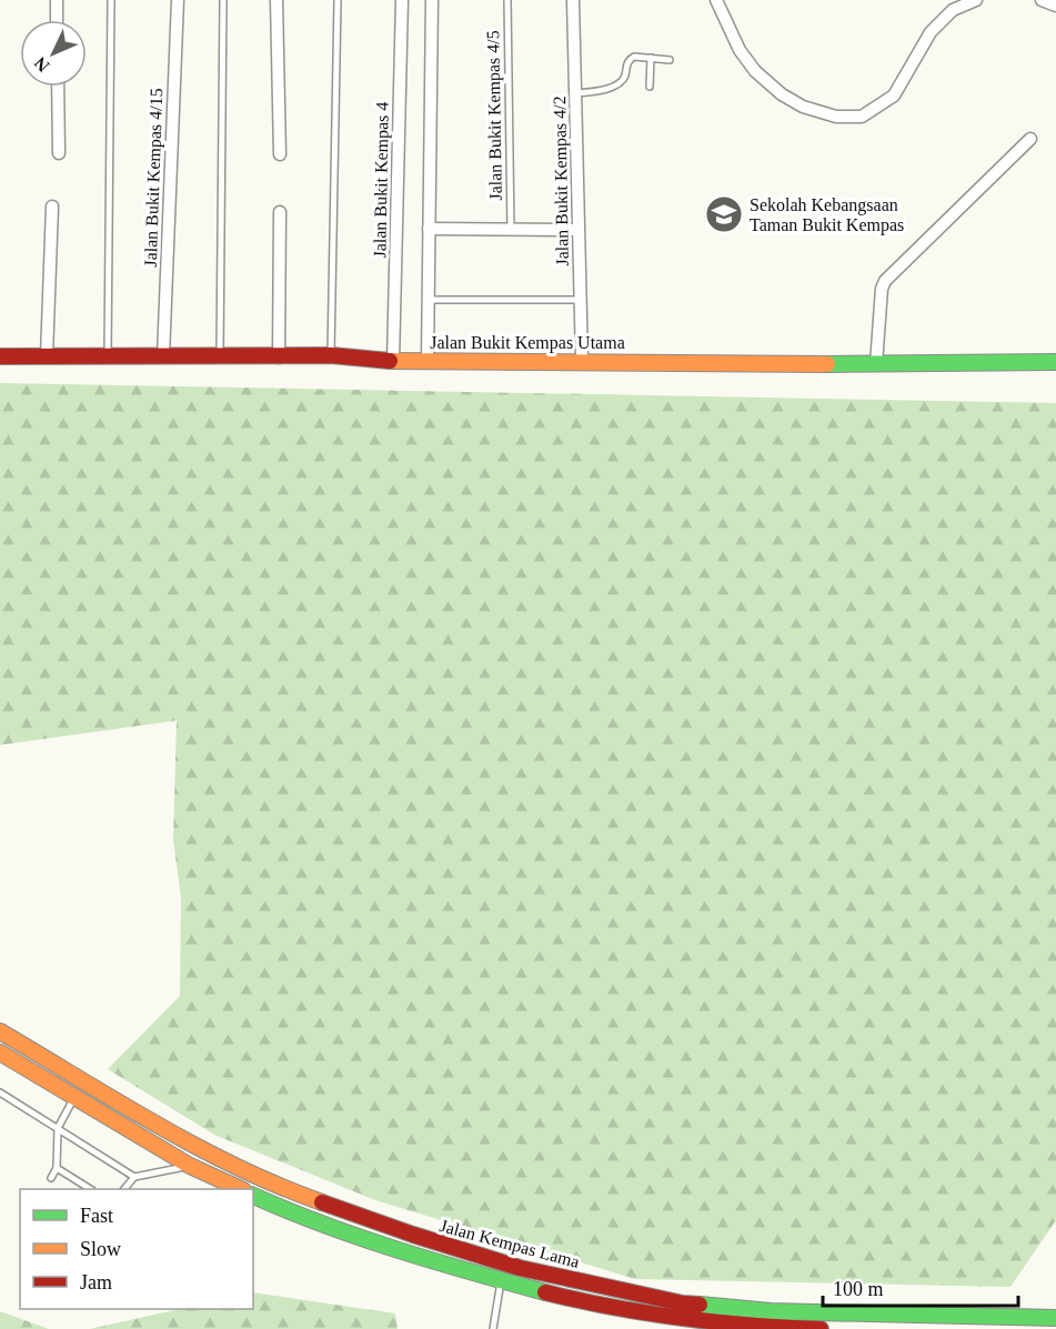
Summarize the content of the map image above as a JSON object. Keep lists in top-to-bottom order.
{
  "streets": {
    "main road": ["Jalan Bukit Kempas Utama", "Jalan Kempas Lama"],
    "street": ["Jalan Bukit Kempas 4/15", "Jalan Bukit Kempas 4", "Jalan Bukit Kempas 4/2"],
    "lane": ["Jalan Bukit Kempas 4/5"]
  },
  "crossings": [
    ["Jalan Bukit Kempas 4/15", "Jalan Bukit Kempas Utama"],
    ["Jalan Bukit Kempas 4", "Jalan Bukit Kempas Utama"],
    ["Jalan Bukit Kempas 4/2", "Jalan Bukit Kempas Utama"]
  ],
  "places": {
    "school or university": ["Sekolah Kebangsaan Taman Bukit Kempas"]
  },
  "legend": ["Fast", "Slow", "Jam"],
  "scale_bar": "100 m",
  "north": "bottom left"
}
